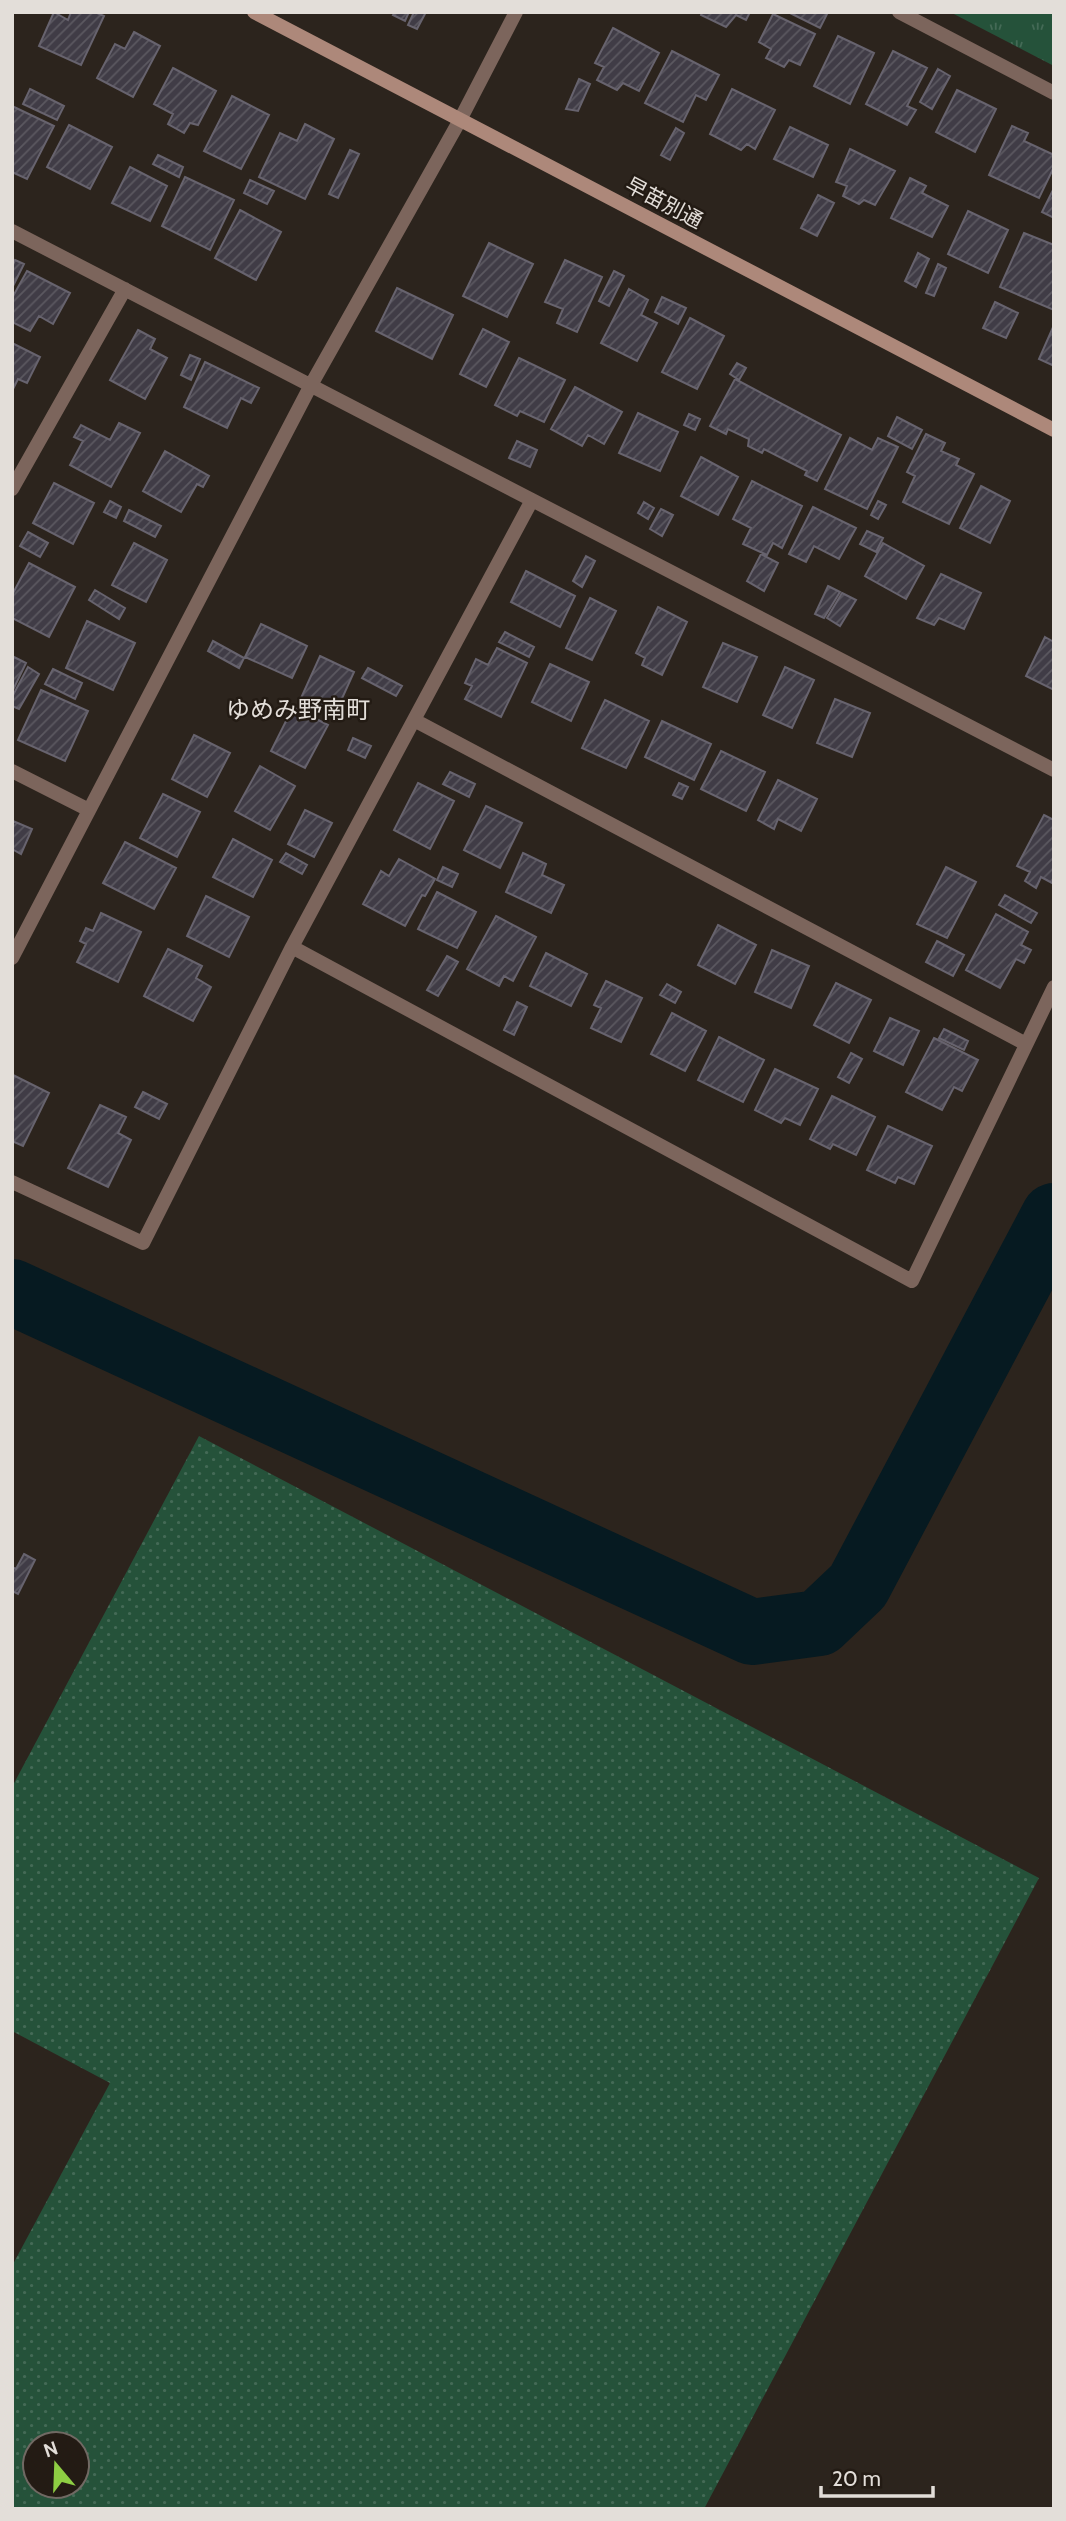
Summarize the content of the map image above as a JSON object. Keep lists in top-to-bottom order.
{
  "streets": {
    "street": ["早苗別通"]
  },
  "districts": ["ゆめみ野南町"],
  "scale_bar": "20 m",
  "north": "top"
}
